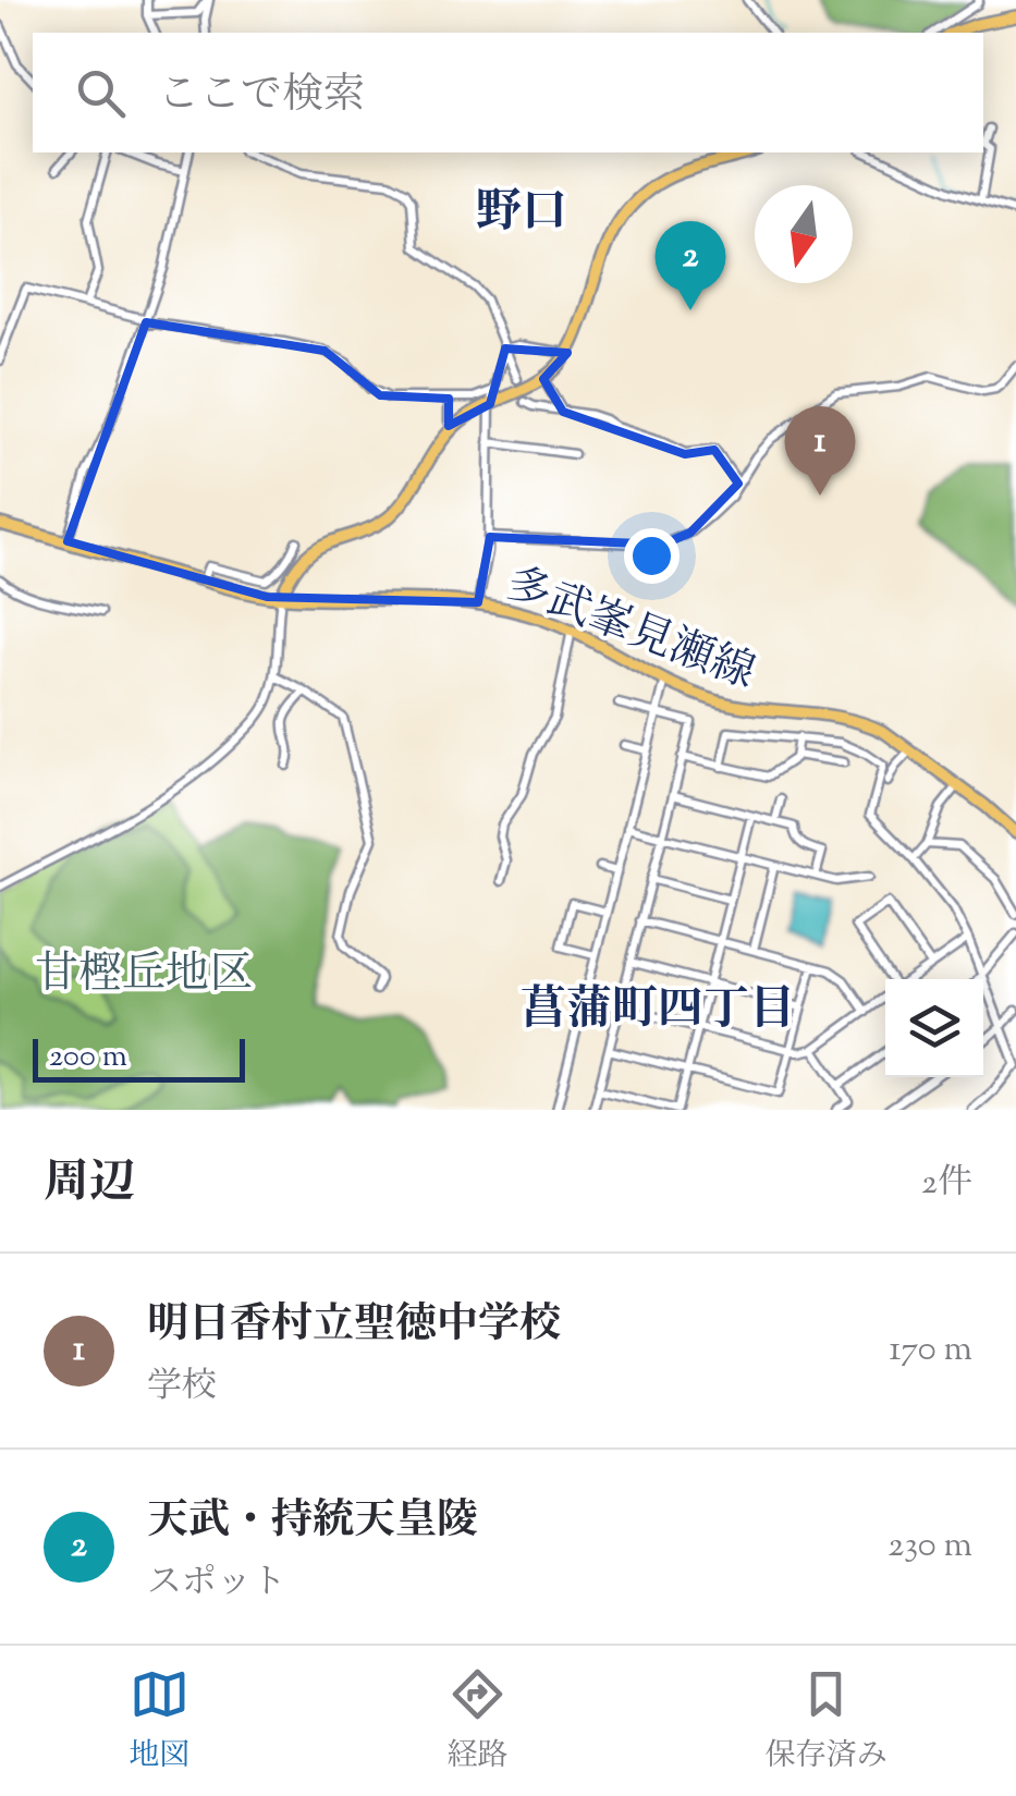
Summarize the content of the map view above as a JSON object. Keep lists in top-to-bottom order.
{
  "streets": {
    "main road": ["多武峯見瀬線"]
  },
  "districts": ["野口", "菖蒲町四丁目"],
  "parks": ["甘樫丘地区"],
  "scale_bar": "200 m",
  "north": "bottom",
  "page": {
    "search": "ここで検索",
    "pins": ["2", "1"],
    "scale": "200 m",
    "heading": ["周辺", "2件"],
    "list": [
      {
        "mark": "1",
        "name": "明日香村立聖徳中学校",
        "note": "学校",
        "value": "170 m"
      },
      {
        "mark": "2",
        "name": "天武・持統天皇陵",
        "note": "スポット",
        "value": "230 m"
      }
    ],
    "nav": ["地図", "経路", "保存済み"]
  }
}
